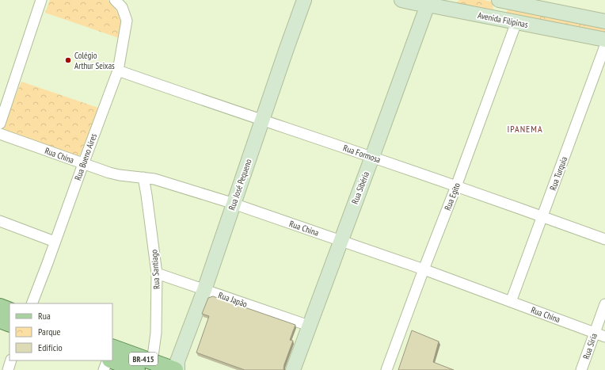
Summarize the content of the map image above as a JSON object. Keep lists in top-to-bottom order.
{
  "streets": {
    "main road": [
      "Avenida Filipinas",
      "Rua José Pequeno",
      "Rua Sibéria",
      "BR-415"
    ],
    "street": [
      "Rua Formosa",
      "Rua China",
      "Rua Bueno Aires",
      "Rua Turquia",
      "Rua Egito",
      "Rua Santiago",
      "Rua Japão",
      "Rua Síria"
    ]
  },
  "crossings": [
    ["Avenida Filipinas", "Rua Sibéria"],
    ["Avenida Filipinas", "Rua Egito"],
    ["Rua Formosa", "Rua Bueno Aires"],
    ["Rua Formosa", "Rua Turquia"],
    ["Rua Formosa", "Rua José Pequeno"],
    ["Rua Formosa", "Rua Sibéria"],
    ["Rua Formosa", "Rua Egito"],
    ["Rua China", "Rua Bueno Aires"],
    ["Rua China", "Rua Turquia"],
    ["Rua China", "Rua José Pequeno"],
    ["Rua China", "Rua Sibéria"],
    ["Rua China", "Rua Egito"],
    ["Rua China", "Rua Santiago"],
    ["Rua China", "Rua Síria"],
    ["Rua José Pequeno", "Rua Japão"],
    ["Rua José Pequeno", "BR-415"],
    ["Rua Sibéria", "Rua Japão"],
    ["Rua Santiago", "Rua Japão"],
    ["Rua Santiago", "BR-415"]
  ],
  "districts": ["IPANEMA"],
  "places": ["Colégio Arthur Seixas"],
  "legend": ["Rua", "Parque", "Edifício"]
}
